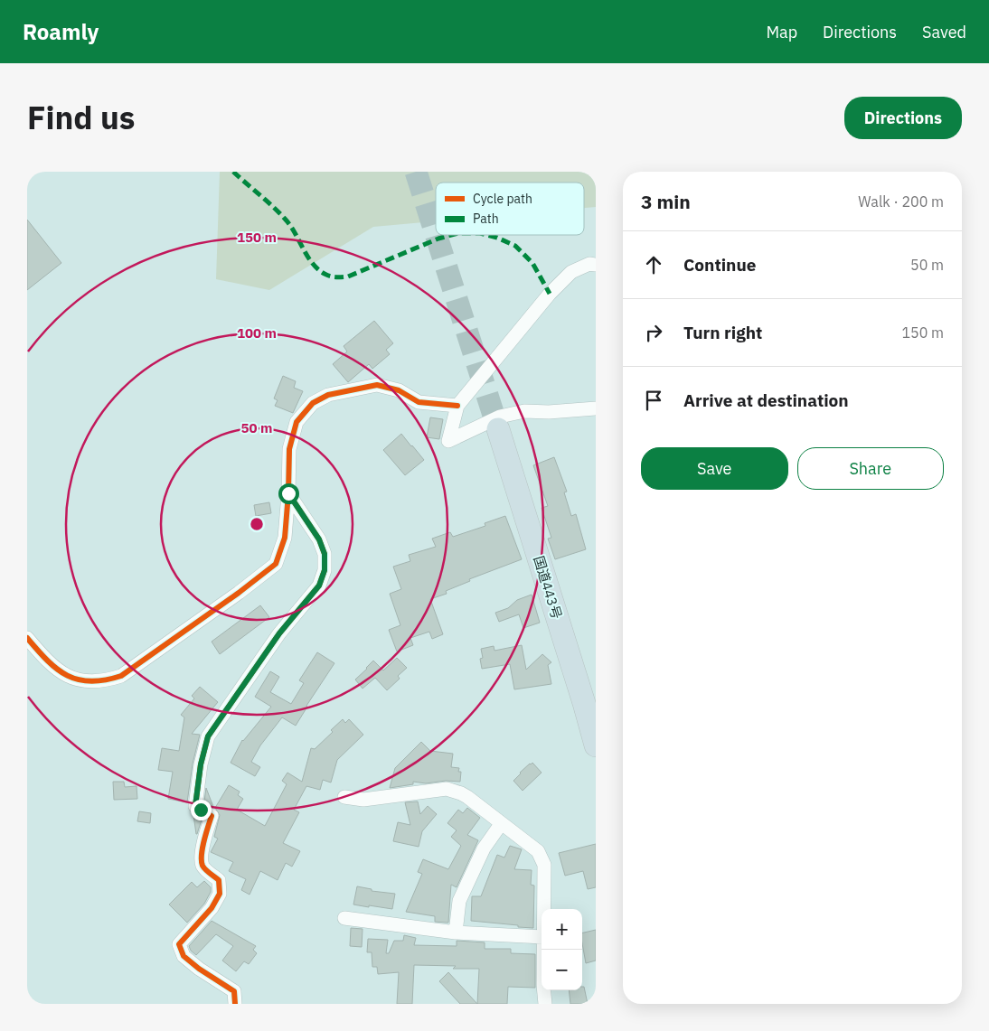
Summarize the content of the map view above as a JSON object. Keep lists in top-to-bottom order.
{
  "streets": {
    "highway": ["国道443号"]
  },
  "legend": ["Cycle path", "Path"],
  "page": {
    "header": "Roamly",
    "nav": ["Map", "Directions", "Saved"],
    "title": "Find us",
    "buttons": [
      "Directions",
      ["Save", "Share"]
    ],
    "heading": ["3 min", "Walk · 200 m"],
    "list": [
      ["Continue", "50 m"],
      ["Turn right", "150 m"],
      "Arrive at destination"
    ],
    "map_buttons": ["+", "−"]
  },
  "rings": ["150 m", "100 m", "50 m"]
}
